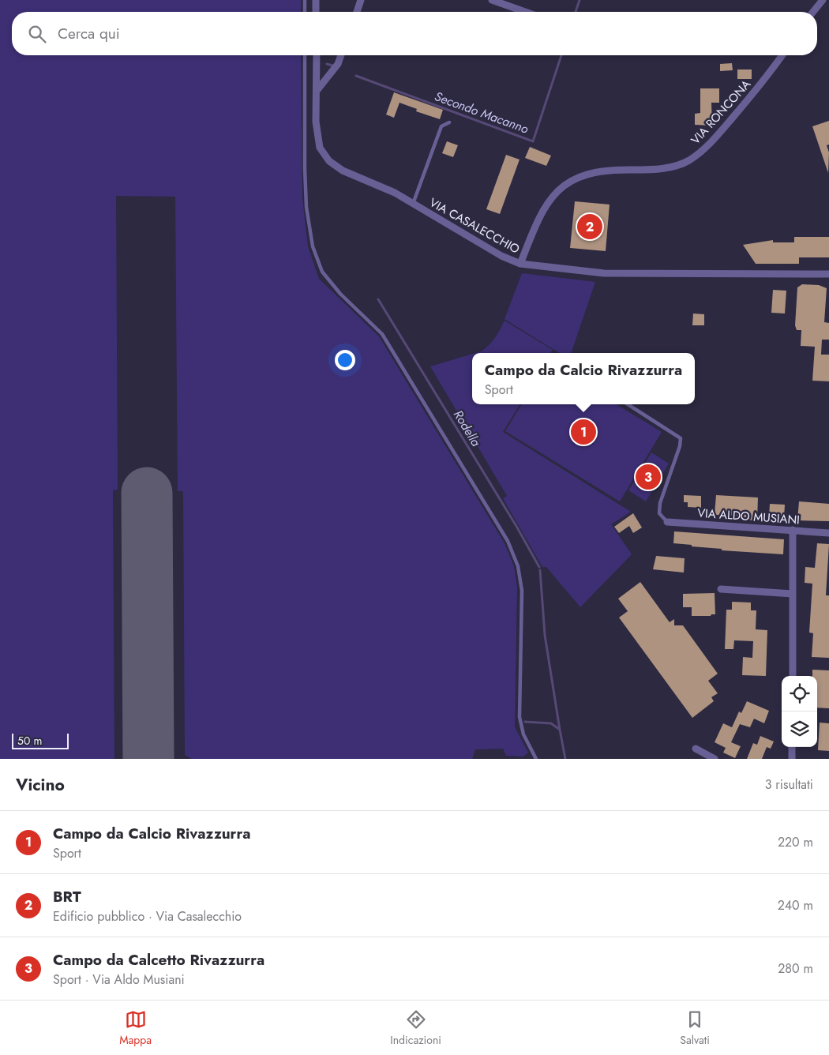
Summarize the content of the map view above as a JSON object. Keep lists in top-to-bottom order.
{
  "streets": {
    "street": ["VIA RONCONA", "VIA CASALECCHIO", "VIA ALDO MUSIANI"]
  },
  "crossings": [
    ["VIA RONCONA", "VIA CASALECCHIO"]
  ],
  "water": ["Secondo Macanno", "Rodella"],
  "scale_bar": "50 m",
  "page": {
    "search": "Cerca qui",
    "pins": ["2", "1", "3"],
    "popup": ["Campo da Calcio Rivazzurra", "Sport"],
    "scale": "50 m",
    "heading": ["Vicino", "3 risultati"],
    "list": [
      {
        "mark": "1",
        "name": "Campo da Calcio Rivazzurra",
        "note": "Sport",
        "value": "220 m"
      },
      {
        "mark": "2",
        "name": "BRT",
        "note": "Edificio pubblico · Via Casalecchio",
        "value": "240 m"
      },
      {
        "mark": "3",
        "name": "Campo da Calcetto Rivazzurra",
        "note": "Sport · Via Aldo Musiani",
        "value": "280 m"
      }
    ],
    "nav": ["Mappa", "Indicazioni", "Salvati"]
  }
}
